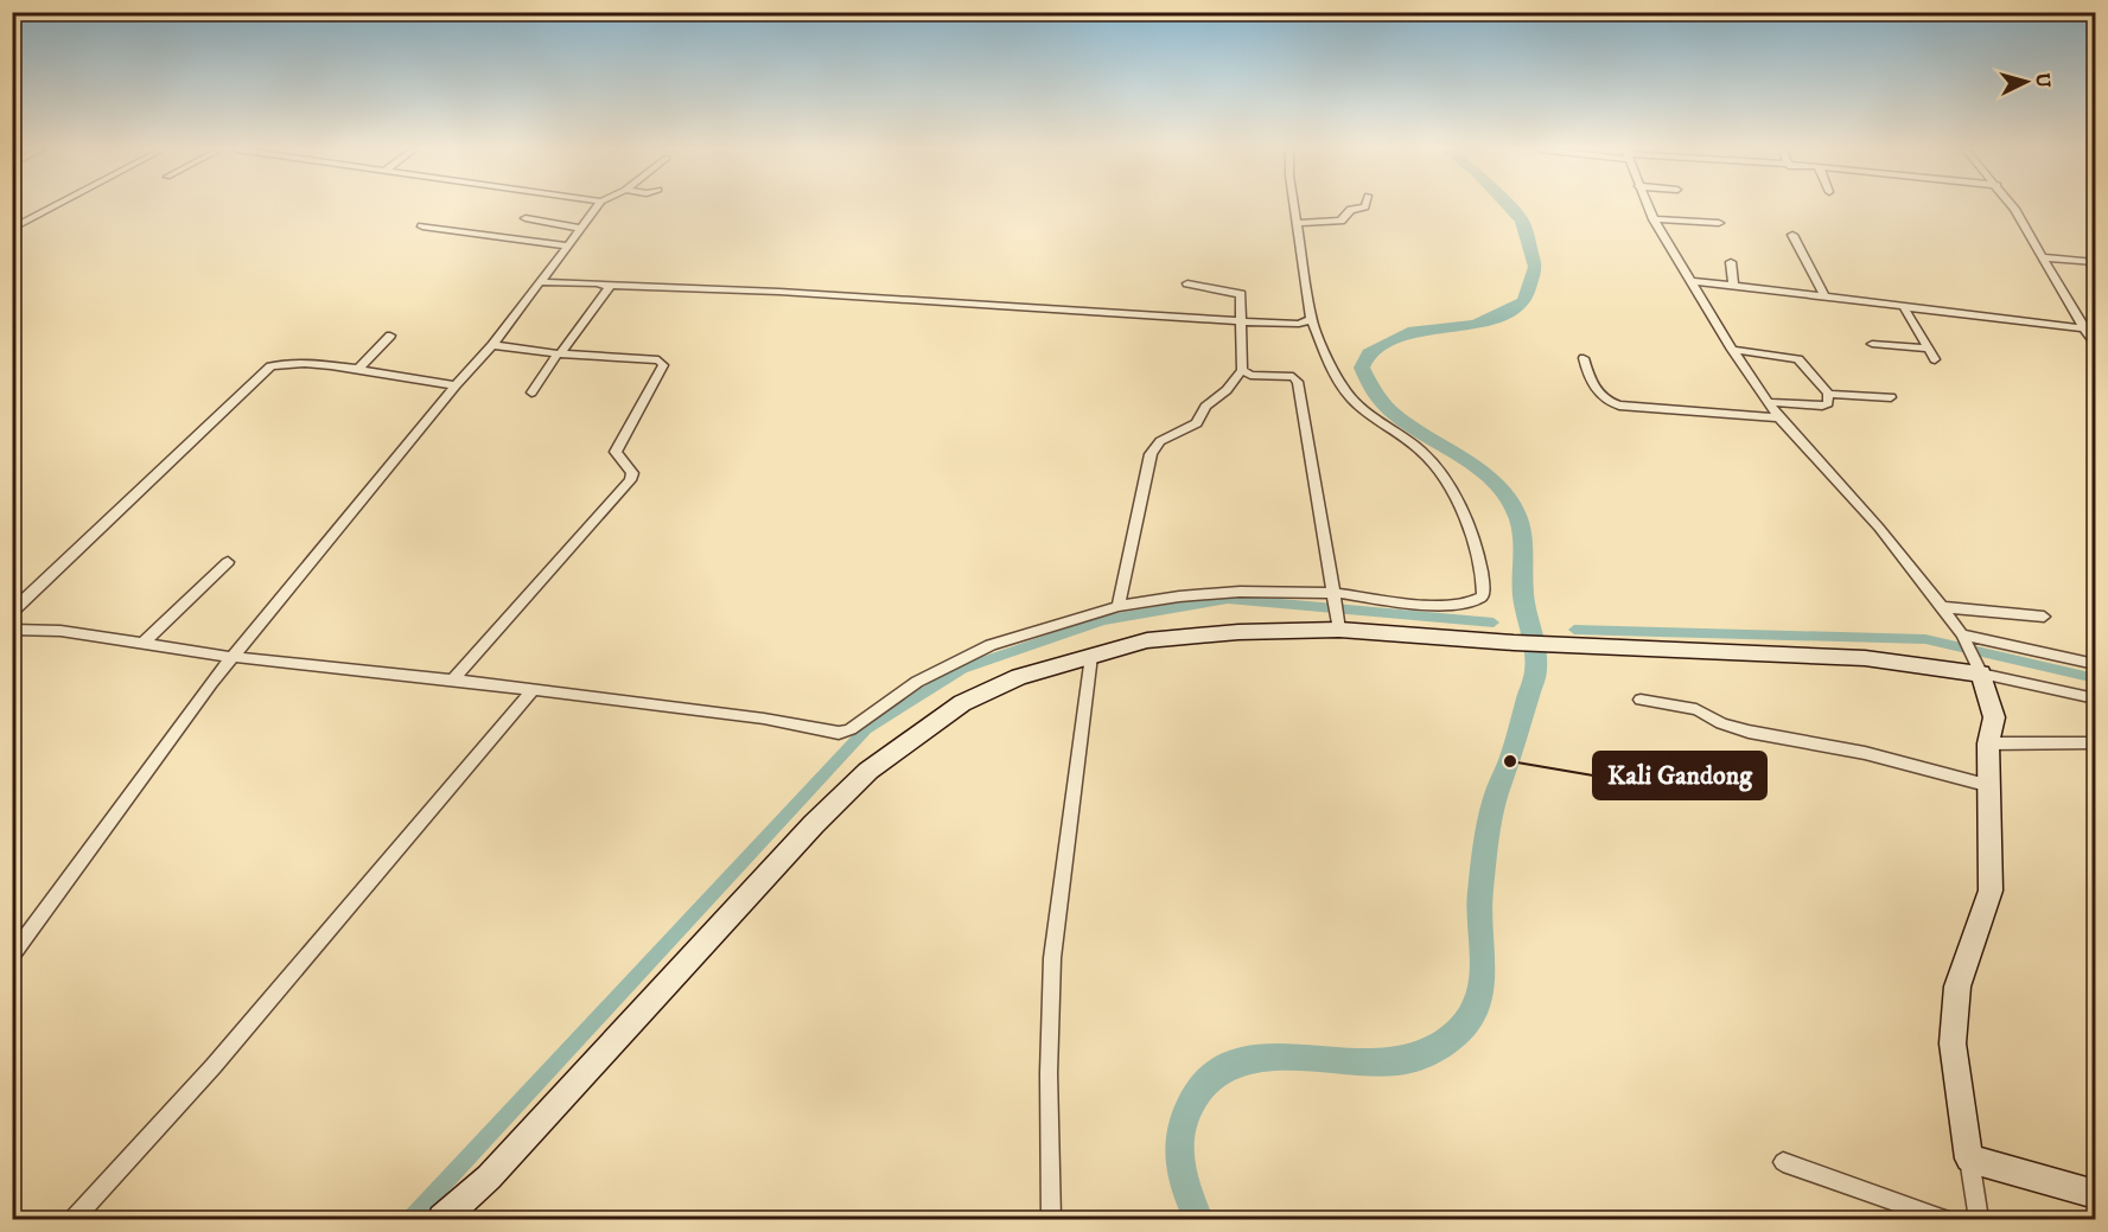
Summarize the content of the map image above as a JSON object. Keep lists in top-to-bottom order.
{
  "places": ["Kali Gandong"],
  "north": "right"
}
